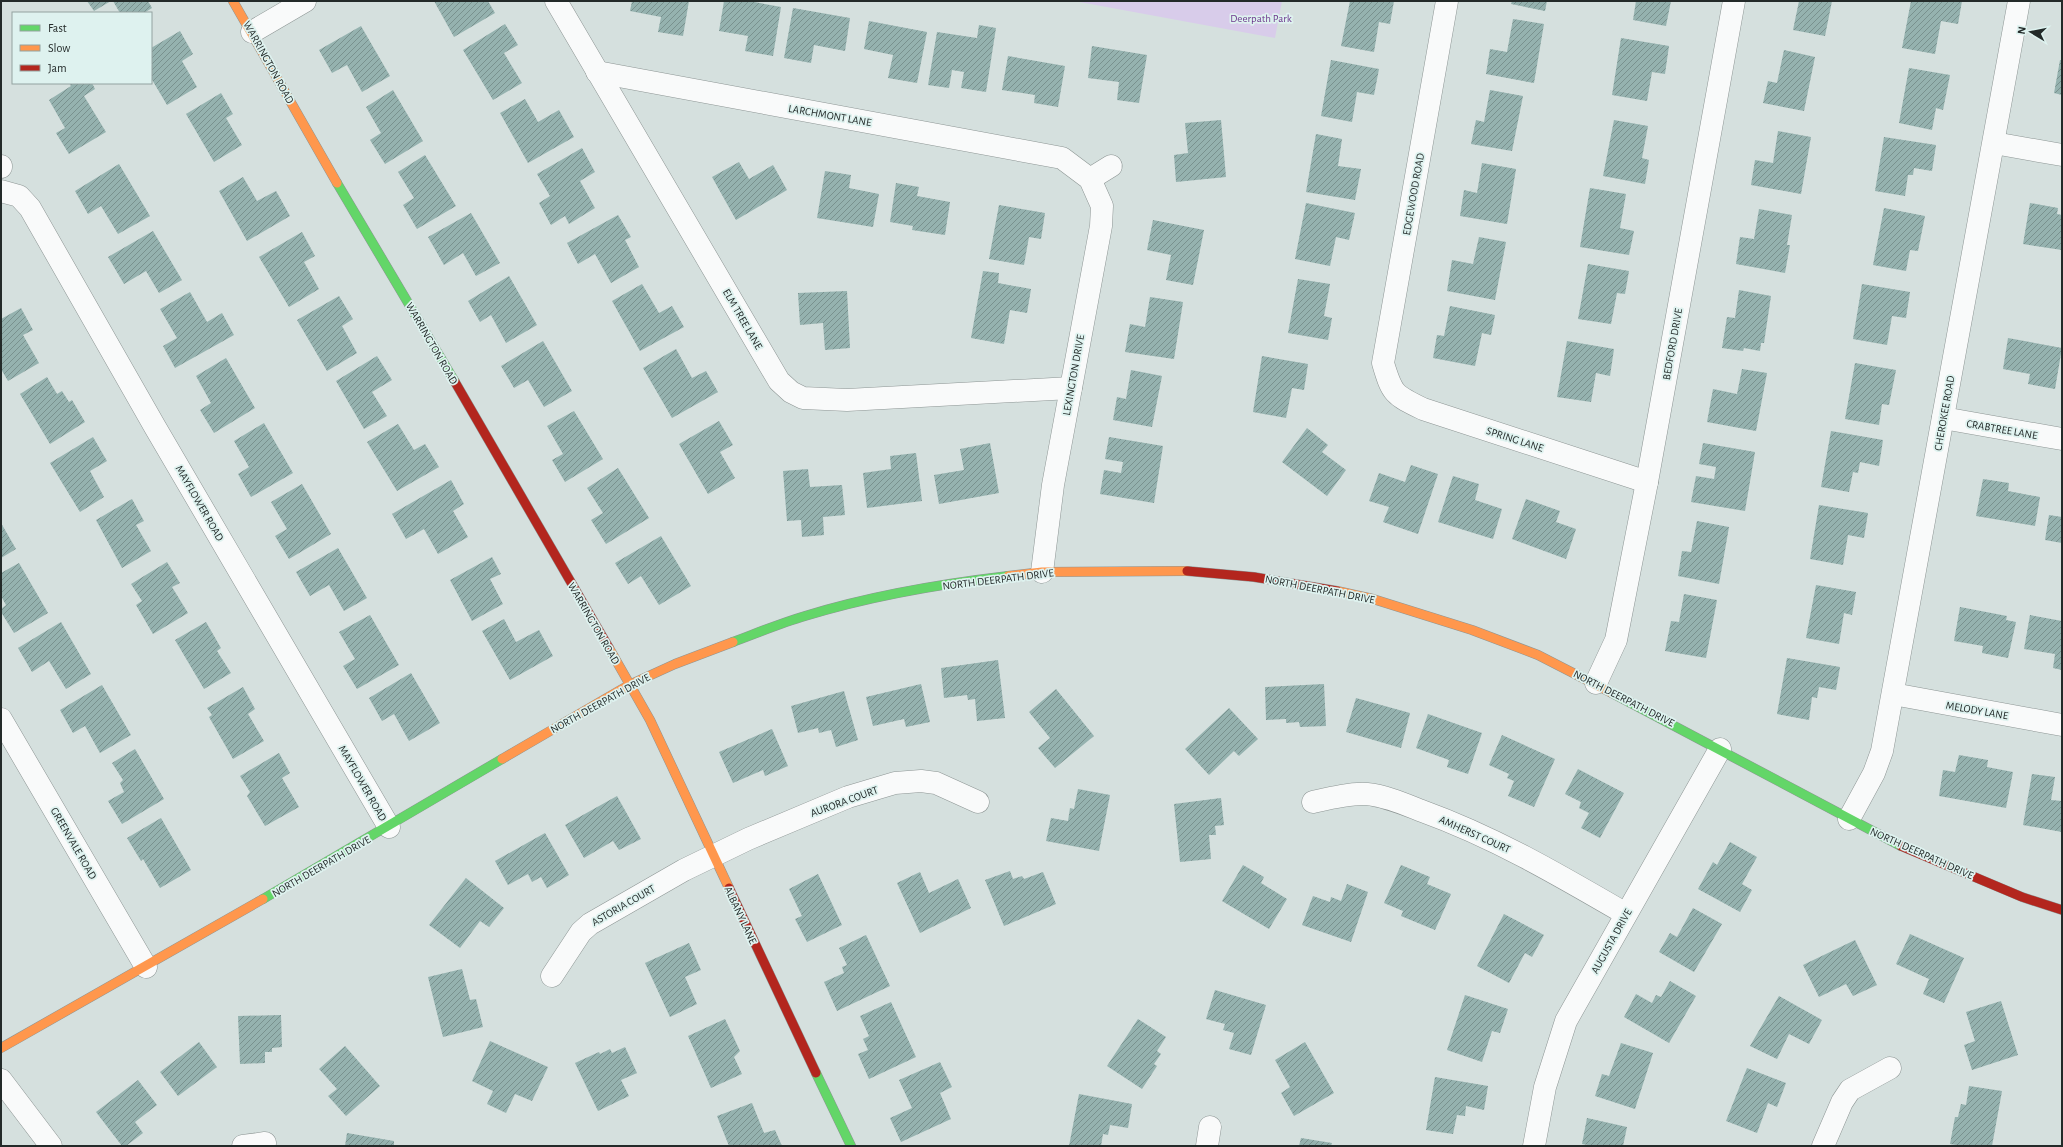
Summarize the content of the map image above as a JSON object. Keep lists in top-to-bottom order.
{
  "streets": {
    "street": [
      "WARRINGTON ROAD",
      "LARCHMONT LANE",
      "EDGEWOOD ROAD",
      "ELM TREE LANE",
      "BEDFORD DRIVE",
      "LEXINGTON DRIVE",
      "CHEROKEE ROAD",
      "CRABTREE LANE",
      "SPRING LANE",
      "MAYFLOWER ROAD",
      "NORTH DEERPATH DRIVE",
      "MELODY LANE",
      "AURORA COURT",
      "AMHERST COURT",
      "GREENVALE ROAD",
      "ASTORIA COURT",
      "ALBANY LANE",
      "AUGUSTA DRIVE"
    ]
  },
  "crossings": [
    ["WARRINGTON ROAD", "NORTH DEERPATH DRIVE"],
    ["WARRINGTON ROAD", "ALBANY LANE"],
    ["LARCHMONT LANE", "ELM TREE LANE"],
    ["LARCHMONT LANE", "LEXINGTON DRIVE"],
    ["EDGEWOOD ROAD", "SPRING LANE"],
    ["ELM TREE LANE", "LEXINGTON DRIVE"],
    ["BEDFORD DRIVE", "SPRING LANE"],
    ["BEDFORD DRIVE", "NORTH DEERPATH DRIVE"],
    ["LEXINGTON DRIVE", "NORTH DEERPATH DRIVE"],
    ["CHEROKEE ROAD", "CRABTREE LANE"],
    ["CHEROKEE ROAD", "NORTH DEERPATH DRIVE"],
    ["CHEROKEE ROAD", "MELODY LANE"],
    ["MAYFLOWER ROAD", "NORTH DEERPATH DRIVE"],
    ["NORTH DEERPATH DRIVE", "GREENVALE ROAD"],
    ["NORTH DEERPATH DRIVE", "ALBANY LANE"],
    ["NORTH DEERPATH DRIVE", "AUGUSTA DRIVE"],
    ["AURORA COURT", "ASTORIA COURT"],
    ["AURORA COURT", "ALBANY LANE"],
    ["AMHERST COURT", "AUGUSTA DRIVE"],
    ["ASTORIA COURT", "ALBANY LANE"]
  ],
  "parks": ["Deerpath Park"],
  "legend": ["Fast", "Slow", "Jam"],
  "north": "left"
}
